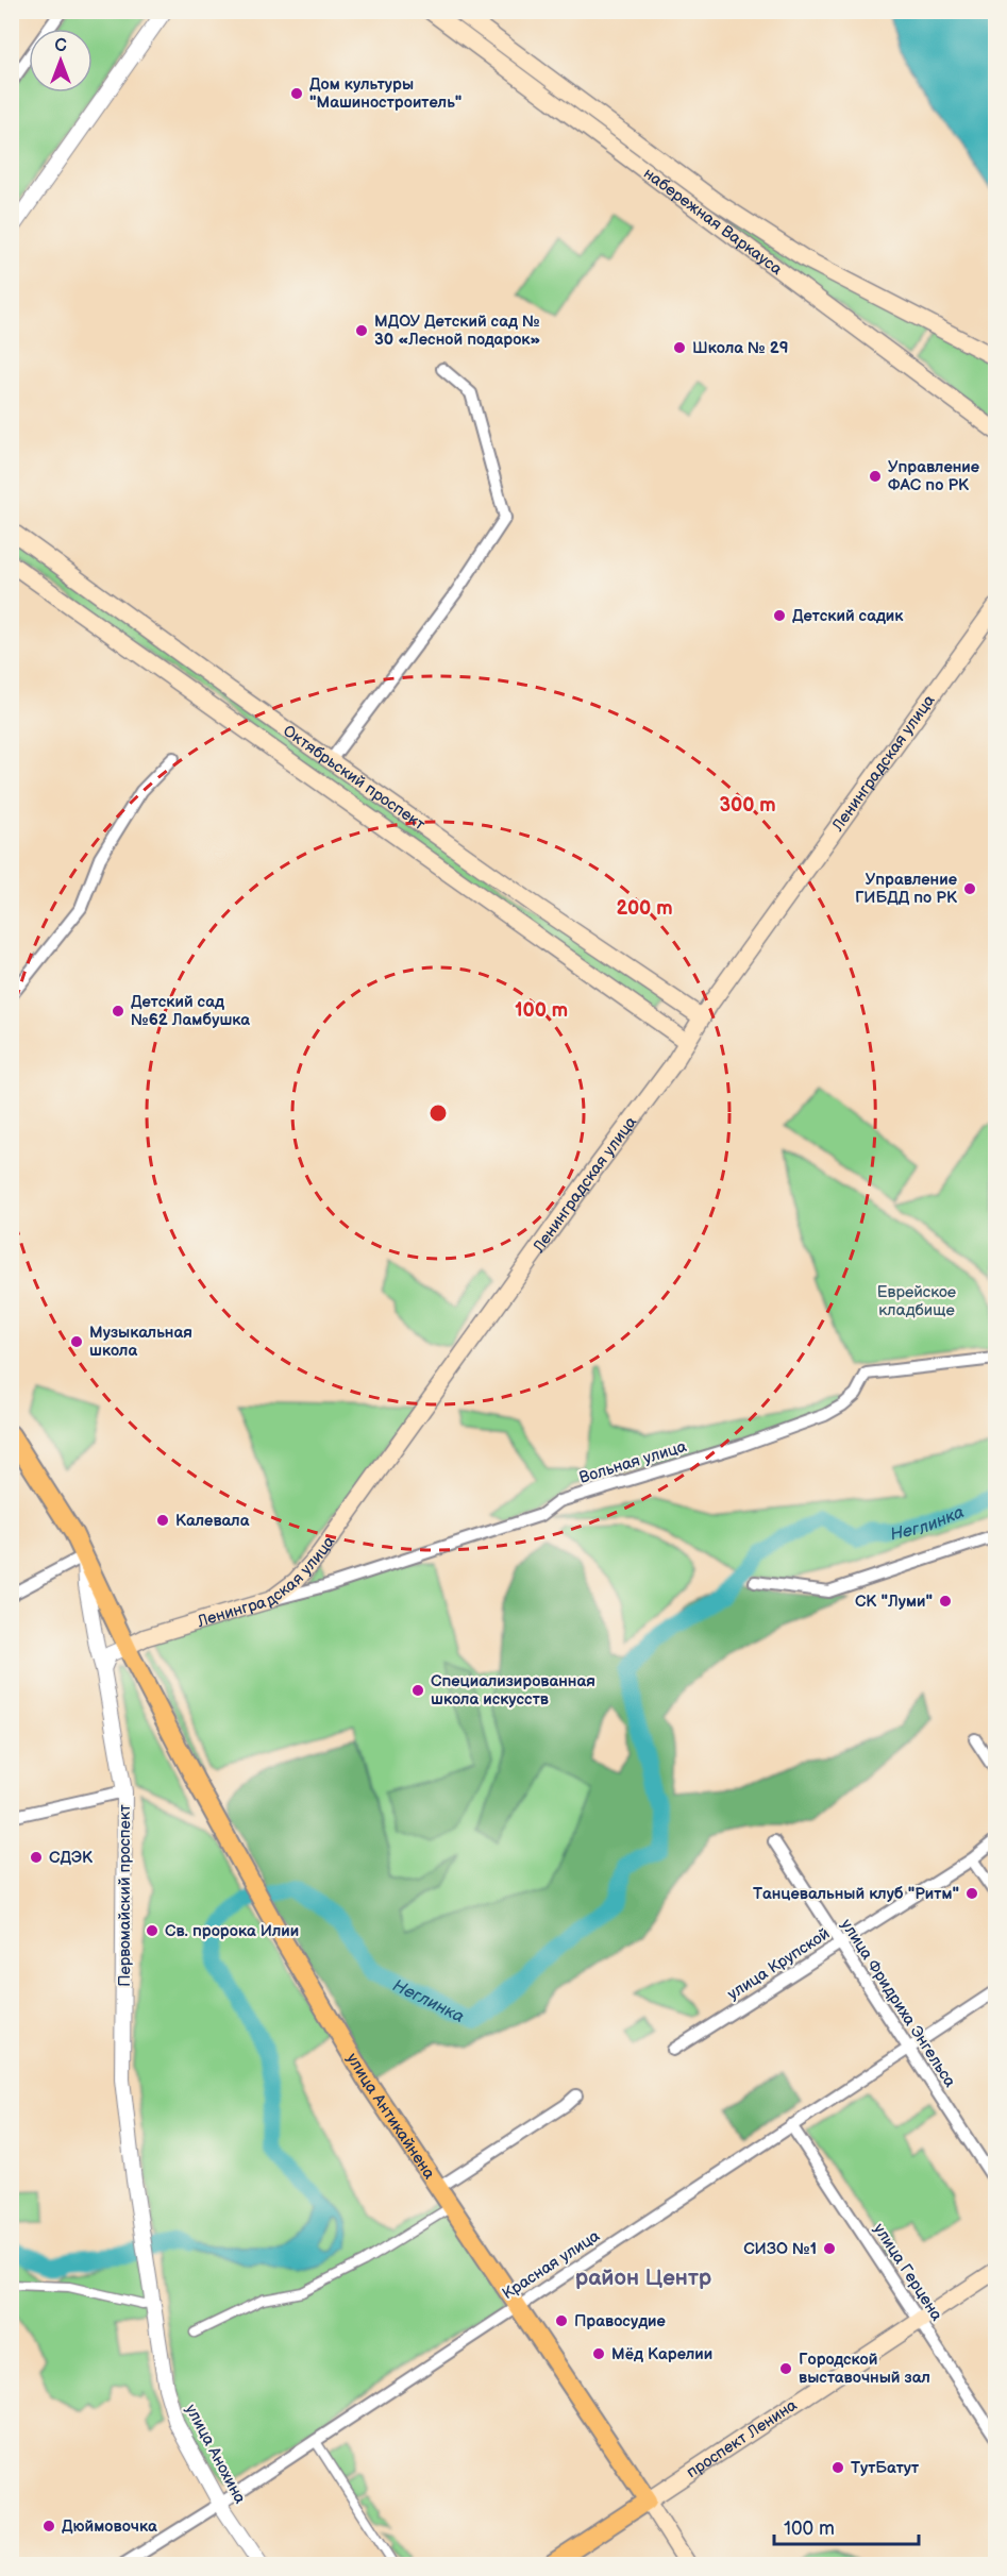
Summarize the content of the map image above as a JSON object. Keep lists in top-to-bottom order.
{
  "streets": {
    "main road": [
      "набережная Варкауса",
      "Ленинградская улица",
      "Октябрьский проспект",
      "Первомайский проспект",
      "улица Антикайнена",
      "проспект Ленина"
    ],
    "street": [
      "Вольная улица",
      "улица Крупской",
      "улица Фридриха Энгельса",
      "Красная улица",
      "улица Герцена",
      "улица Анохина"
    ]
  },
  "crossings": [
    ["Ленинградская улица", "Октябрьский проспект"],
    ["Ленинградская улица", "Вольная улица"],
    ["Ленинградская улица", "Первомайский проспект"],
    ["Ленинградская улица", "улица Антикайнена"],
    ["Первомайский проспект", "улица Антикайнена"],
    ["Первомайский проспект", "улица Анохина"],
    ["улица Крупской", "улица Фридриха Энгельса"],
    ["улица Фридриха Энгельса", "Красная улица"],
    ["улица Антикайнена", "Красная улица"],
    ["улица Антикайнена", "проспект Ленина"],
    ["Красная улица", "улица Герцена"],
    ["Красная улица", "улица Анохина"],
    ["улица Герцена", "проспект Ленина"]
  ],
  "districts": ["район Центр"],
  "water": ["Неглинка"],
  "parks": ["Еврейское кладбище"],
  "places": [
    "Дом культуры \"Машиностроитель\"",
    "МДОУ Детский сад № 30 «Лесной подарок»",
    "Школа № 29",
    "Управление ФАС по РК",
    "Детский садик",
    "Управление ГИБДД по РК",
    "Детский сад №62 Ламбушка",
    "Музыкальная школа",
    "Калевала",
    "СК \"Луми\"",
    "Специализированная школа искусств",
    "СДЭК",
    "Танцевальный клуб \"Ритм\"",
    "Св. пророка Илии",
    "СИЗО №1",
    "Правосудие",
    "Мёд Карелии",
    "Городской выставочный зал",
    "ТутБатут",
    "Дюймовочка"
  ],
  "scale_bar": "100 m",
  "north": "top",
  "rings": ["300 m", "200 m", "100 m"]
}
